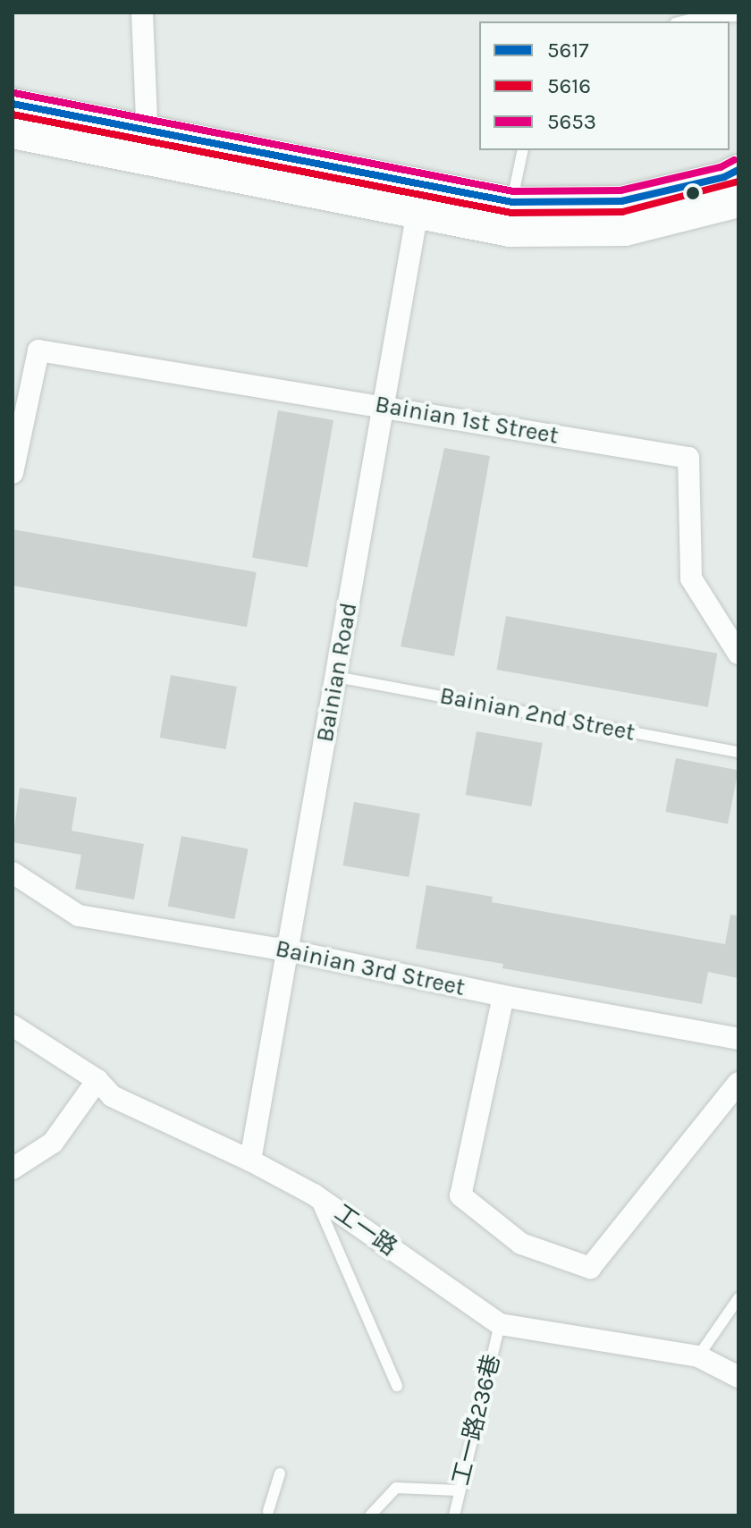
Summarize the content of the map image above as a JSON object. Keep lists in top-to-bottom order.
{
  "streets": {
    "street": [
      "Bainian 1st Street",
      "Bainian Road",
      "Bainian 3rd Street",
      "工一路"
    ],
    "lane": ["Bainian 2nd Street", "工一路236巷"]
  },
  "crossings": [
    ["Bainian 1st Street", "Bainian Road"],
    ["Bainian Road", "Bainian 2nd Street"],
    ["Bainian Road", "Bainian 3rd Street"],
    ["Bainian Road", "工一路"],
    ["工一路", "工一路236巷"]
  ],
  "lines": ["transit line 5653", "transit line 5617", "transit line 5616"],
  "legend": ["5617", "5616", "5653"]
}
